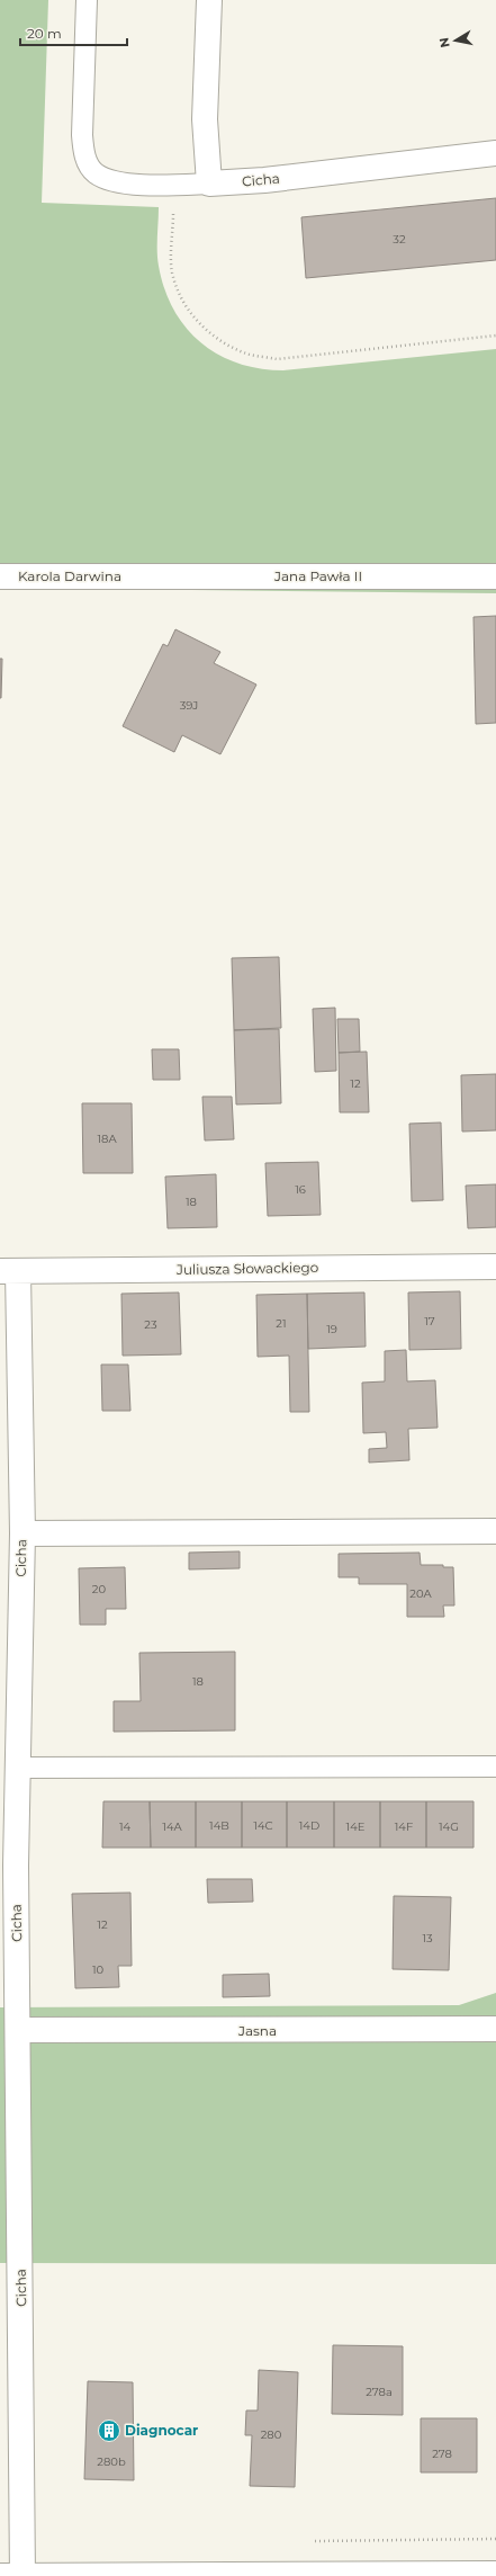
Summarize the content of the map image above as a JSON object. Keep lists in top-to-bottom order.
{
  "streets": {
    "street": [
      "Cicha",
      "Karola Darwina",
      "Jana Pawła II",
      "Juliusza Słowackiego",
      "Jasna"
    ]
  },
  "crossings": [
    ["Cicha", "Juliusza Słowackiego"],
    ["Cicha", "Jasna"],
    ["Karola Darwina", "Jana Pawła II"]
  ],
  "places": {
    "building": ["Diagnocar"]
  },
  "house_numbers": [
    "32",
    "39J",
    "12",
    "18A",
    "16",
    "18",
    "17",
    "21",
    "23",
    "19",
    "20",
    "20A",
    "18",
    "14B",
    "14C",
    "14D",
    "14",
    "14A",
    "14E",
    "14F",
    "14G",
    "12",
    "13",
    "10",
    "278a",
    "280",
    "278",
    "280b"
  ],
  "scale_bar": "20 m",
  "north": "left"
}
